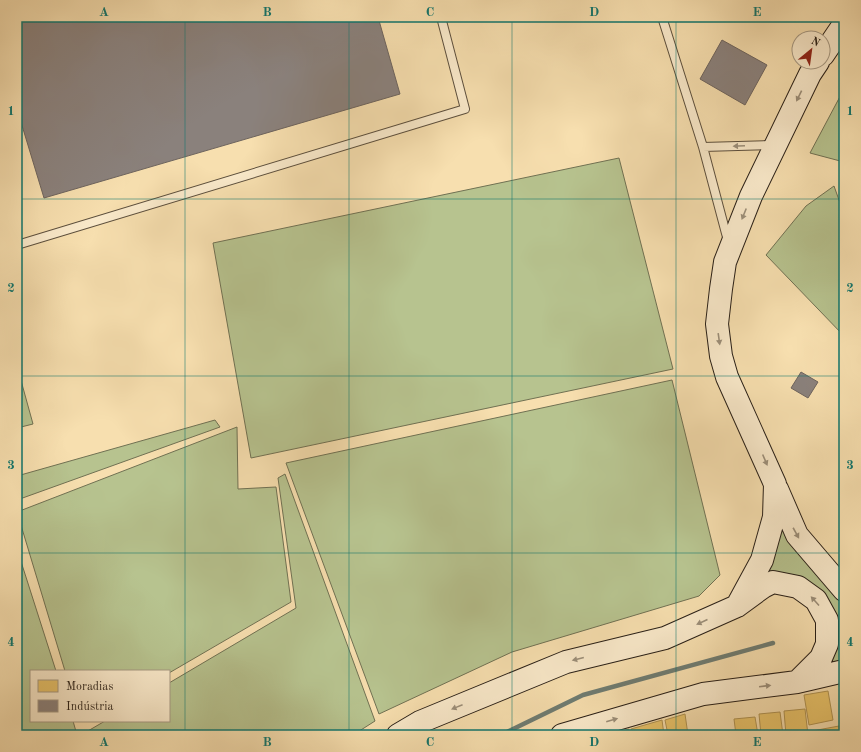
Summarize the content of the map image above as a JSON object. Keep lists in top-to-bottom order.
{
  "legend": ["Moradias", "Indústria"],
  "north": "top right",
  "grid": {
    "columns": [
      "A",
      "B",
      "C",
      "D",
      "E"
    ],
    "rows": [
      "1",
      "2",
      "3",
      "4"
    ]
  }
}
